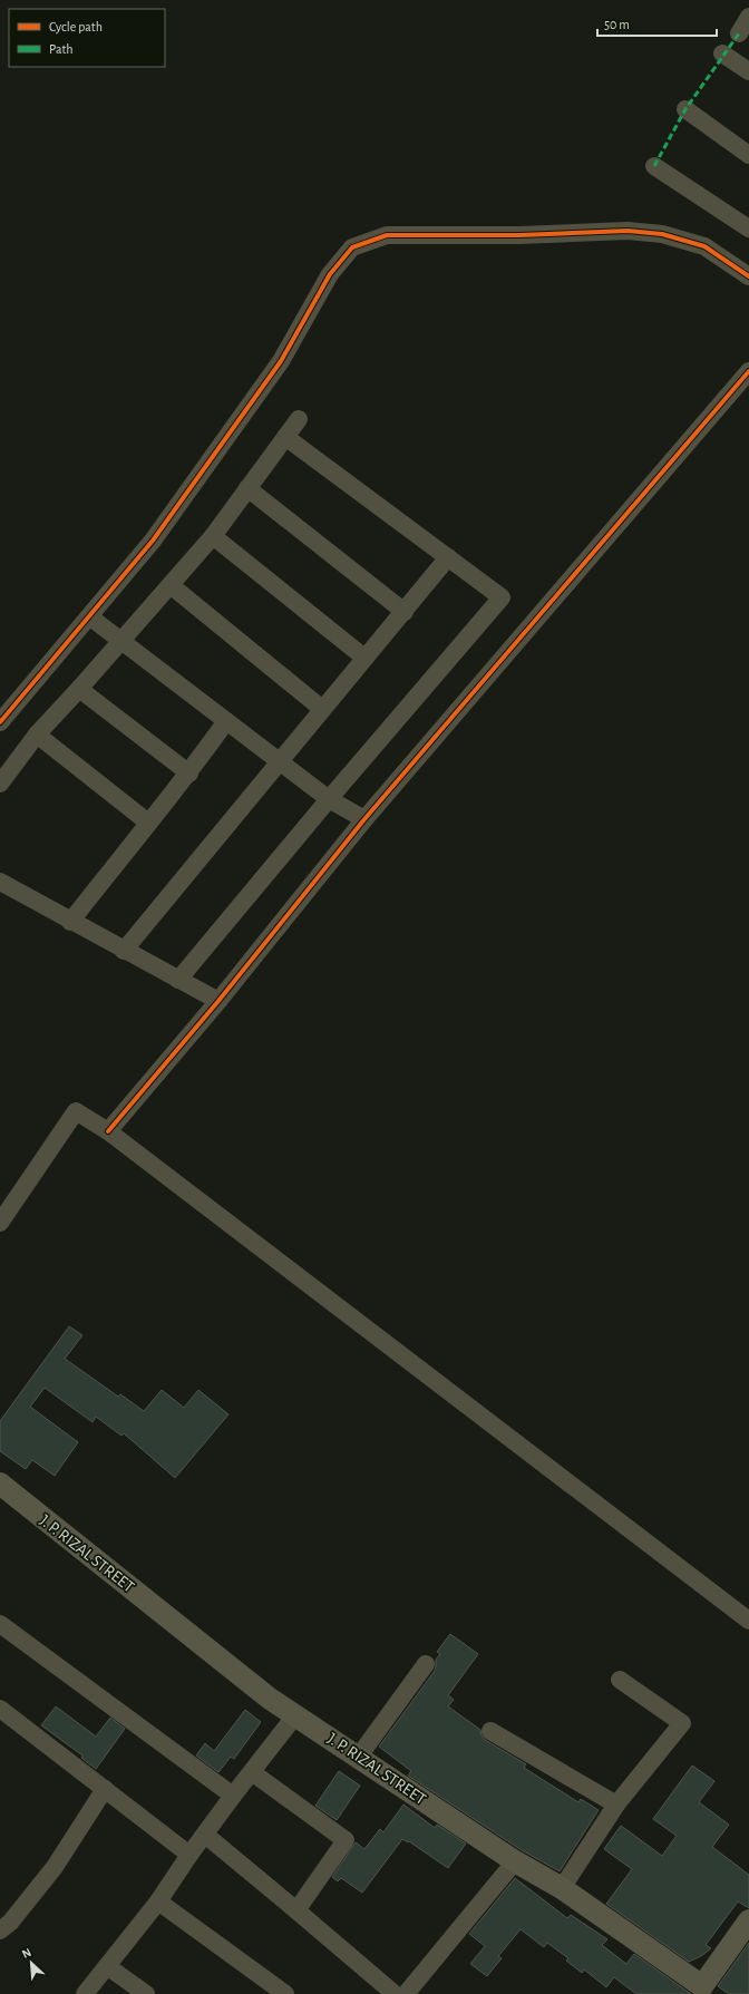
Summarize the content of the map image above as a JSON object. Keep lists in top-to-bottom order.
{
  "streets": {
    "main road": ["J. P. RIZAL STREET"]
  },
  "legend": ["Cycle path", "Path"],
  "scale_bar": "50 m",
  "north": "top left"
}
